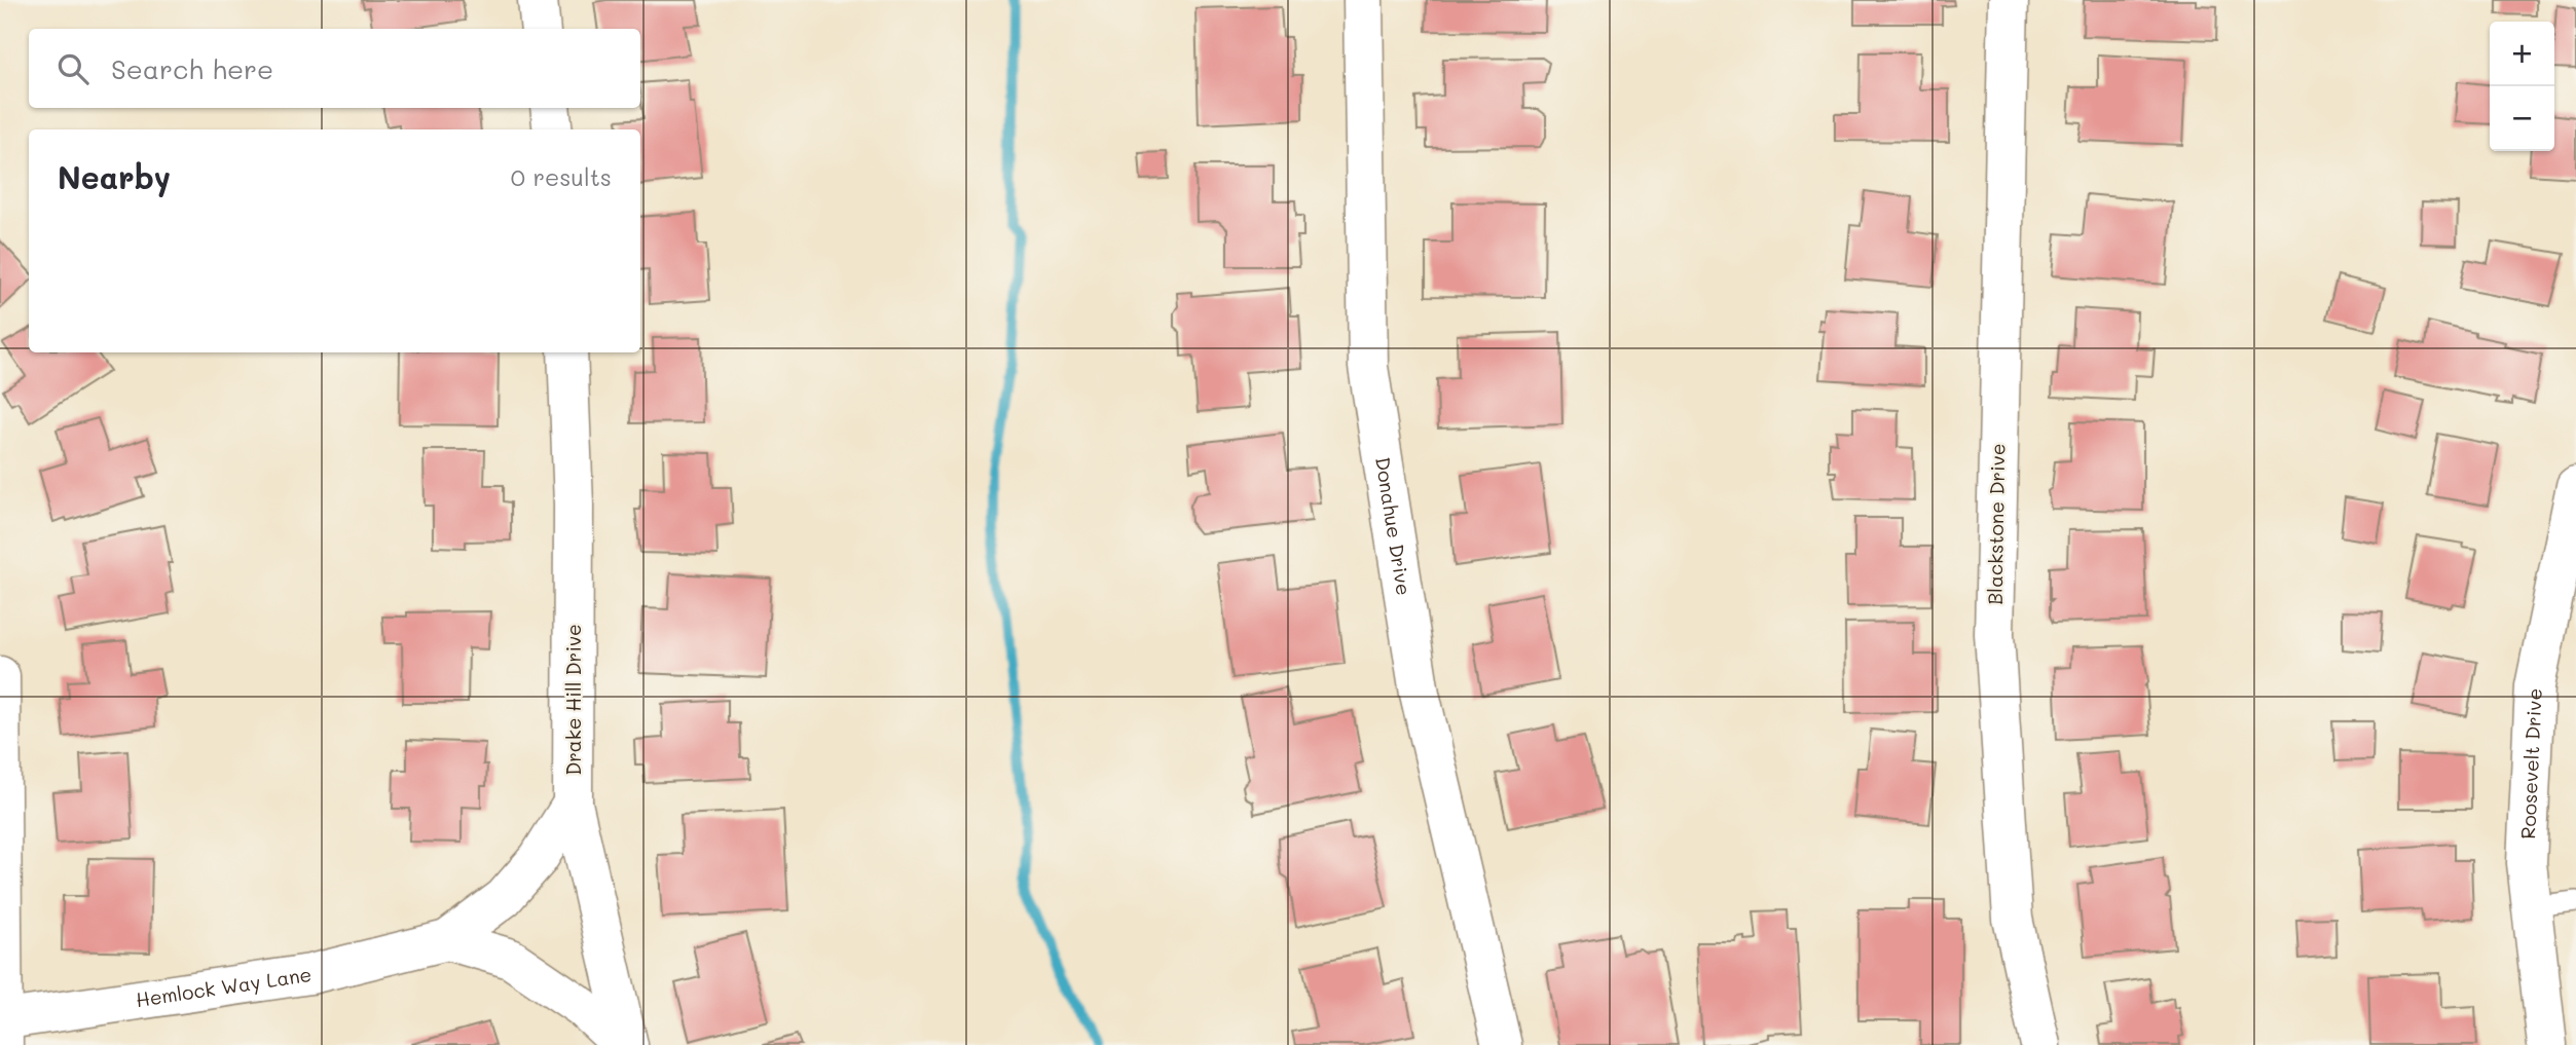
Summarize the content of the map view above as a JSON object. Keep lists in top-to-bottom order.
{
  "streets": {
    "street": [
      "Blackstone Drive",
      "Donahue Drive",
      "Drake Hill Drive",
      "Roosevelt Drive",
      "Hemlock Way Lane"
    ]
  },
  "crossings": [
    ["Drake Hill Drive", "Hemlock Way Lane"]
  ],
  "page": {
    "map_buttons": ["+", "−"],
    "search": "Search here",
    "heading": ["Nearby", "0 results"]
  }
}
